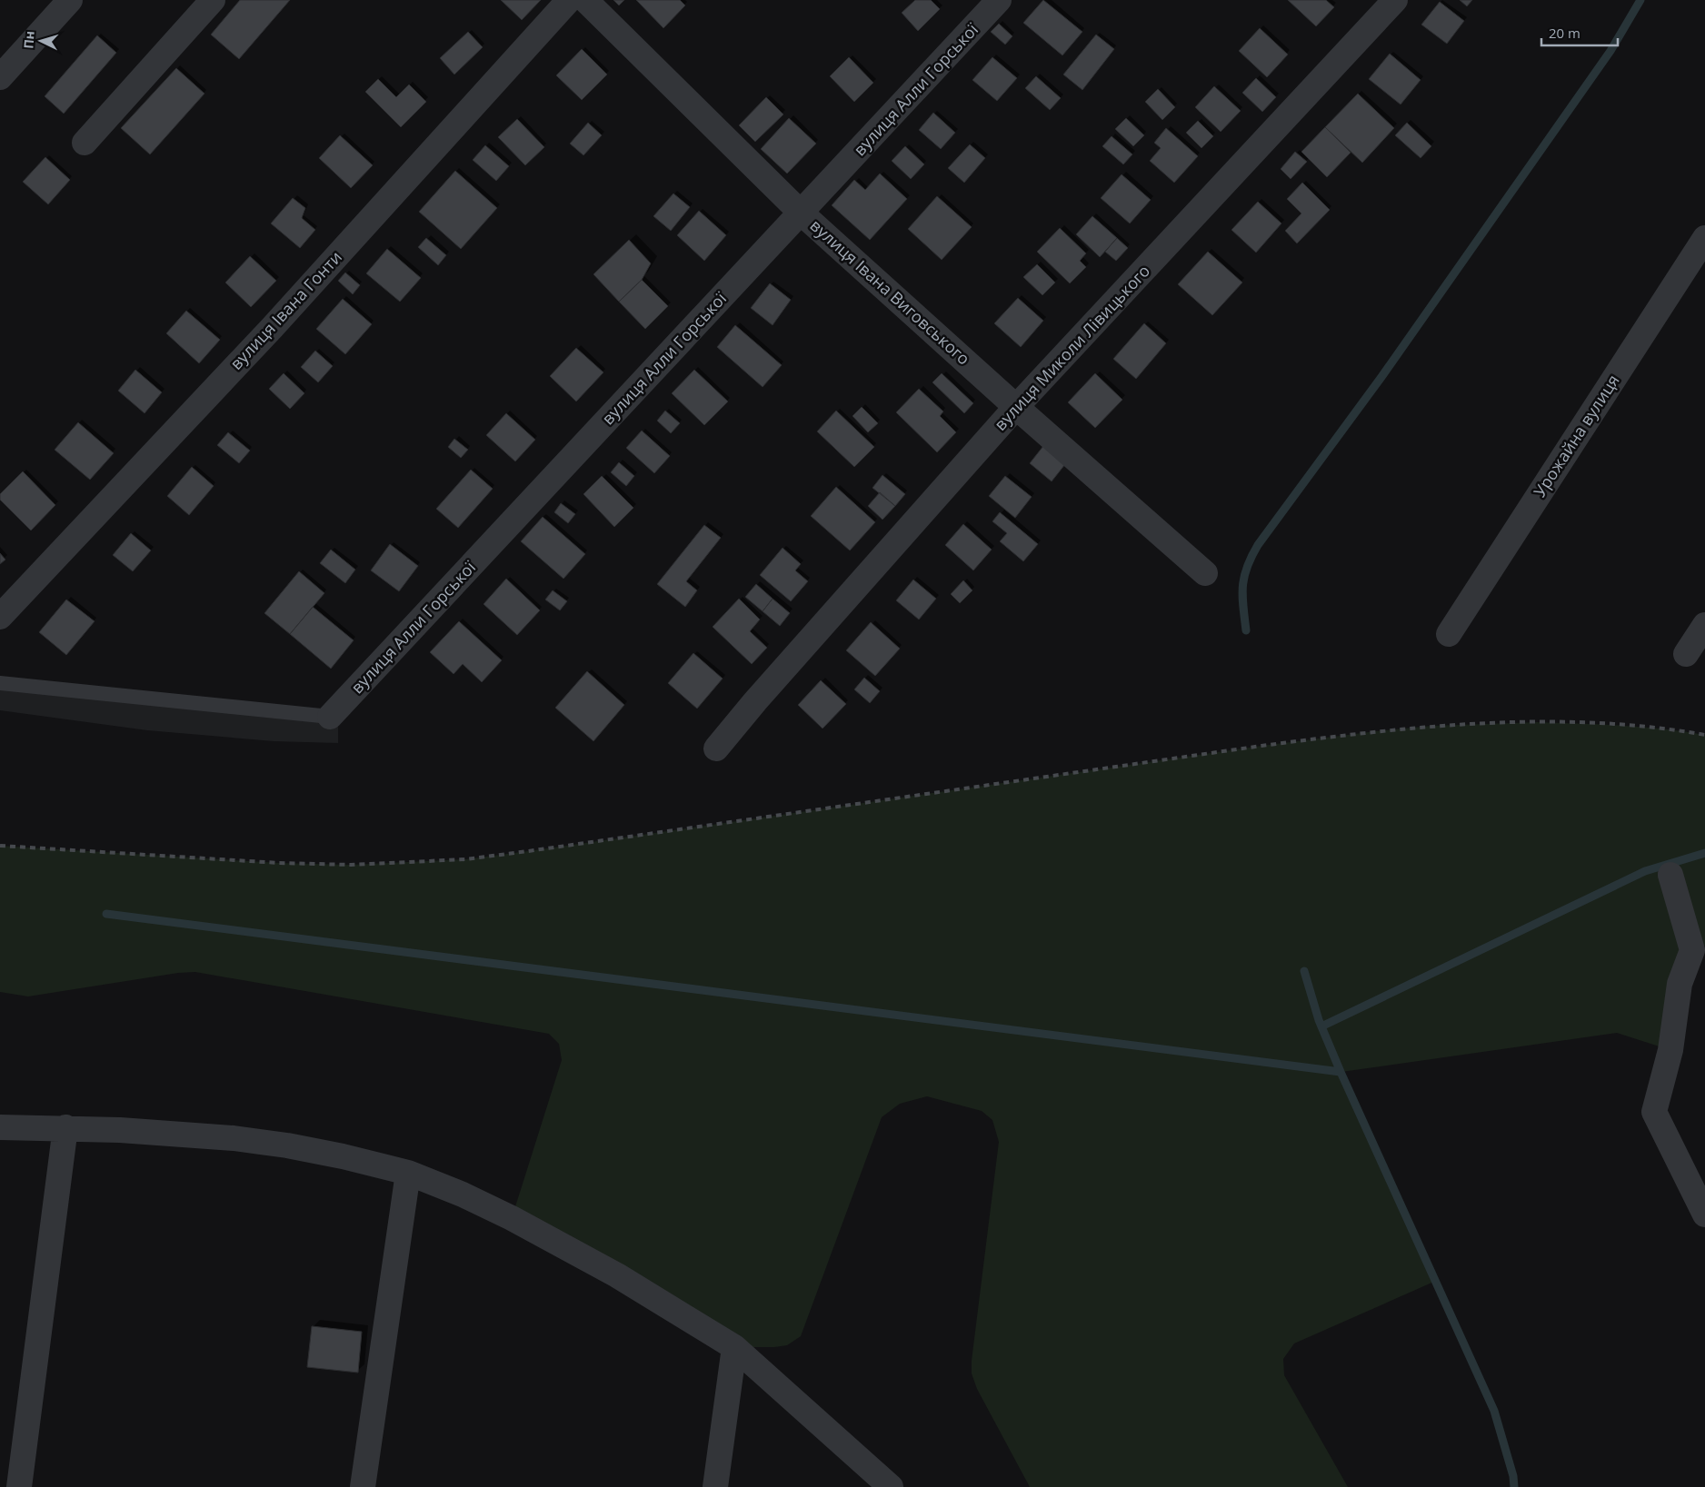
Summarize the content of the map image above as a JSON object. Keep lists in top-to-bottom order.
{
  "streets": {
    "street": [
      "вулиця Алли Горської",
      "вулиця Івана Виговського",
      "вулиця Івана Гонти",
      "вулиця Миколи Лівицького",
      "Урожайна вулиця"
    ]
  },
  "crossings": [
    ["вулиця Алли Горської", "вулиця Івана Виговського"],
    ["вулиця Івана Виговського", "вулиця Миколи Лівицького"]
  ],
  "scale_bar": "20 m",
  "north": "left"
}
